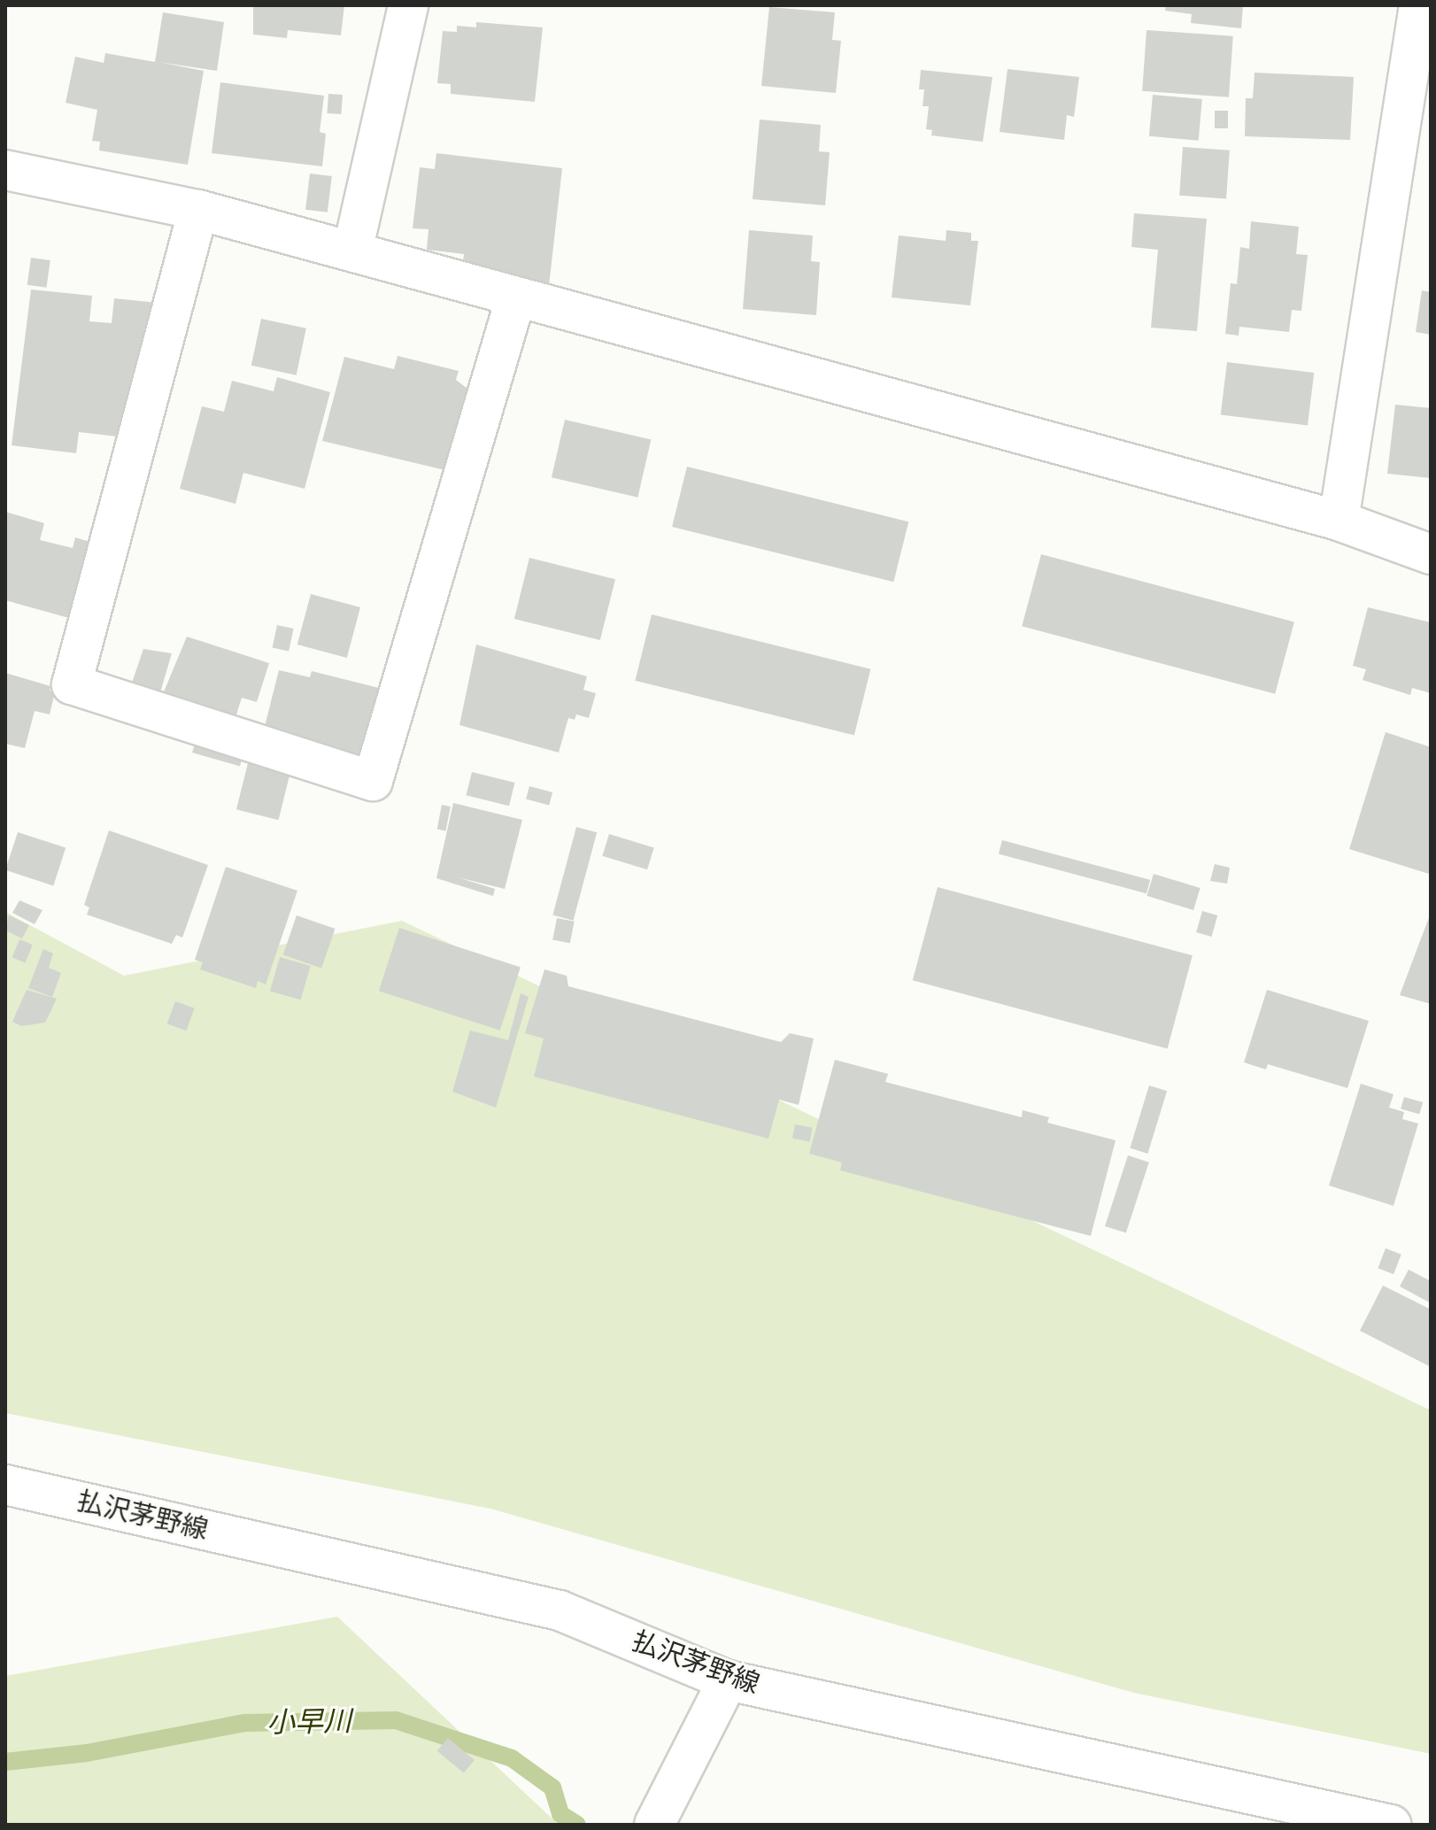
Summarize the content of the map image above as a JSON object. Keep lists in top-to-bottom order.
{
  "streets": {
    "street": ["払沢茅野線"]
  },
  "water": ["小早川"]
}
